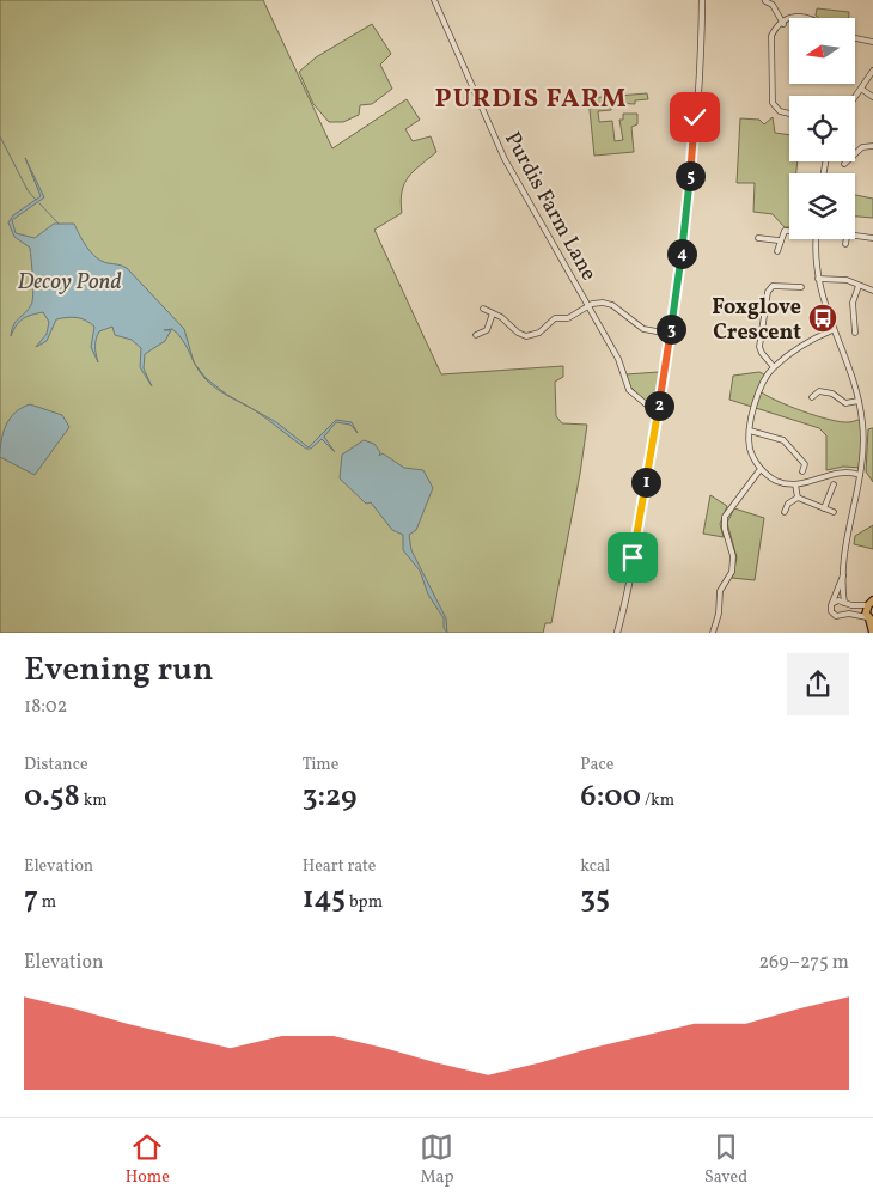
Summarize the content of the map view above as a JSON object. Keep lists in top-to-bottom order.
{
  "streets": {
    "street": ["Purdis Farm Lane"]
  },
  "districts": ["PURDIS FARM"],
  "water": ["Decoy Pond"],
  "places": {
    "bus stop": ["Foxglove Crescent"]
  },
  "north": "left",
  "page": {
    "pins": [
      "5",
      "4",
      "3",
      "2",
      "1"
    ],
    "heading": ["Evening run", "18:02"],
    "stats": [
      ["Distance", "0.58 km"],
      ["Time", "3:29"],
      ["Pace", "6:00 /km"],
      ["Elevation", "7 m"],
      ["Heart rate", "145 bpm"],
      ["kcal", "35"]
    ],
    "chart": ["Elevation", "269–275 m"],
    "tabs": ["Home", "Map", "Saved"]
  }
}
